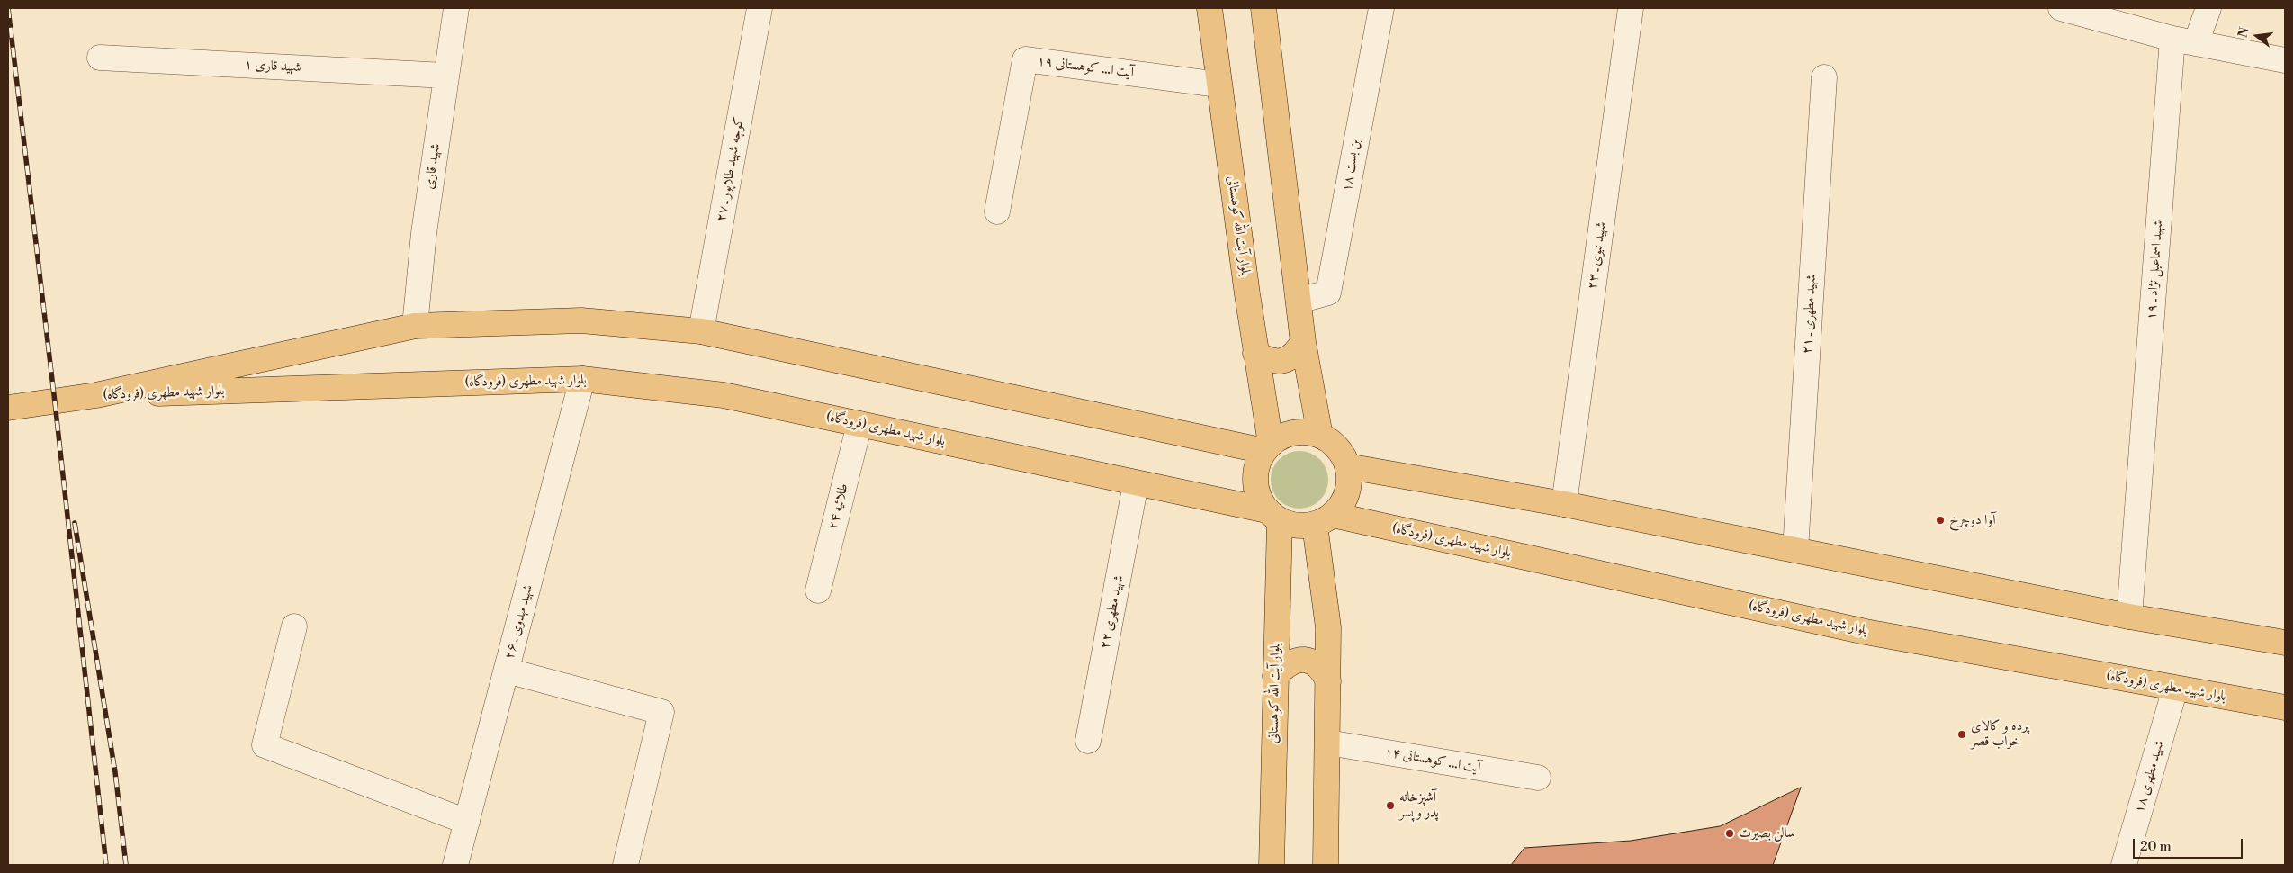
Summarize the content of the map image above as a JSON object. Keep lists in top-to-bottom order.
{
  "streets": {
    "main road": ["بلوار آیت الله کوهستانی", "بلوار شهید مطهری (فرودگاه)"],
    "street": [
      "شهید قاری ۱",
      "آیت ا... کوهستانی ۱۹",
      "بن بست ۱۸",
      "شهید قاری",
      "کوچه شهید طلاپور ـ ۲۷",
      "شهید نبوی ـ ۲۳",
      "شهید اسماعیل نژاد ـ ۱۹",
      "شهید مطهری ـ ۲۱",
      "طلائیه ۲۴",
      "شهید مطهری ۲۲",
      "شهید مهدوی ـ ۲۶",
      "آیت ا... کوهستانی ۱۴",
      "شهید مطهری ۱۸"
    ]
  },
  "crossings": [
    ["شهید قاری ۱", "شهید قاری"],
    ["آیت ا... کوهستانی ۱۹", "بلوار آیت الله کوهستانی"],
    ["شهید قاری", "بلوار شهید مطهری (فرودگاه)"],
    ["کوچه شهید طلاپور ـ ۲۷", "بلوار شهید مطهری (فرودگاه)"],
    ["بلوار آیت الله کوهستانی", "بلوار شهید مطهری (فرودگاه)"],
    ["بلوار شهید مطهری (فرودگاه)", "طلائیه ۲۴"],
    ["بلوار شهید مطهری (فرودگاه)", "شهید مطهری ۲۲"],
    ["بلوار شهید مطهری (فرودگاه)", "شهید مهدوی ـ ۲۶"],
    ["بلوار شهید مطهری (فرودگاه)", "شهید مطهری ۱۸"]
  ],
  "places": [
    "آوا دوچرخ",
    "پرده و کالای خواب قصر",
    "آشپزخانه پدر و پسر",
    "سالن بصیرت"
  ],
  "scale_bar": "20 m",
  "north": "left"
}
